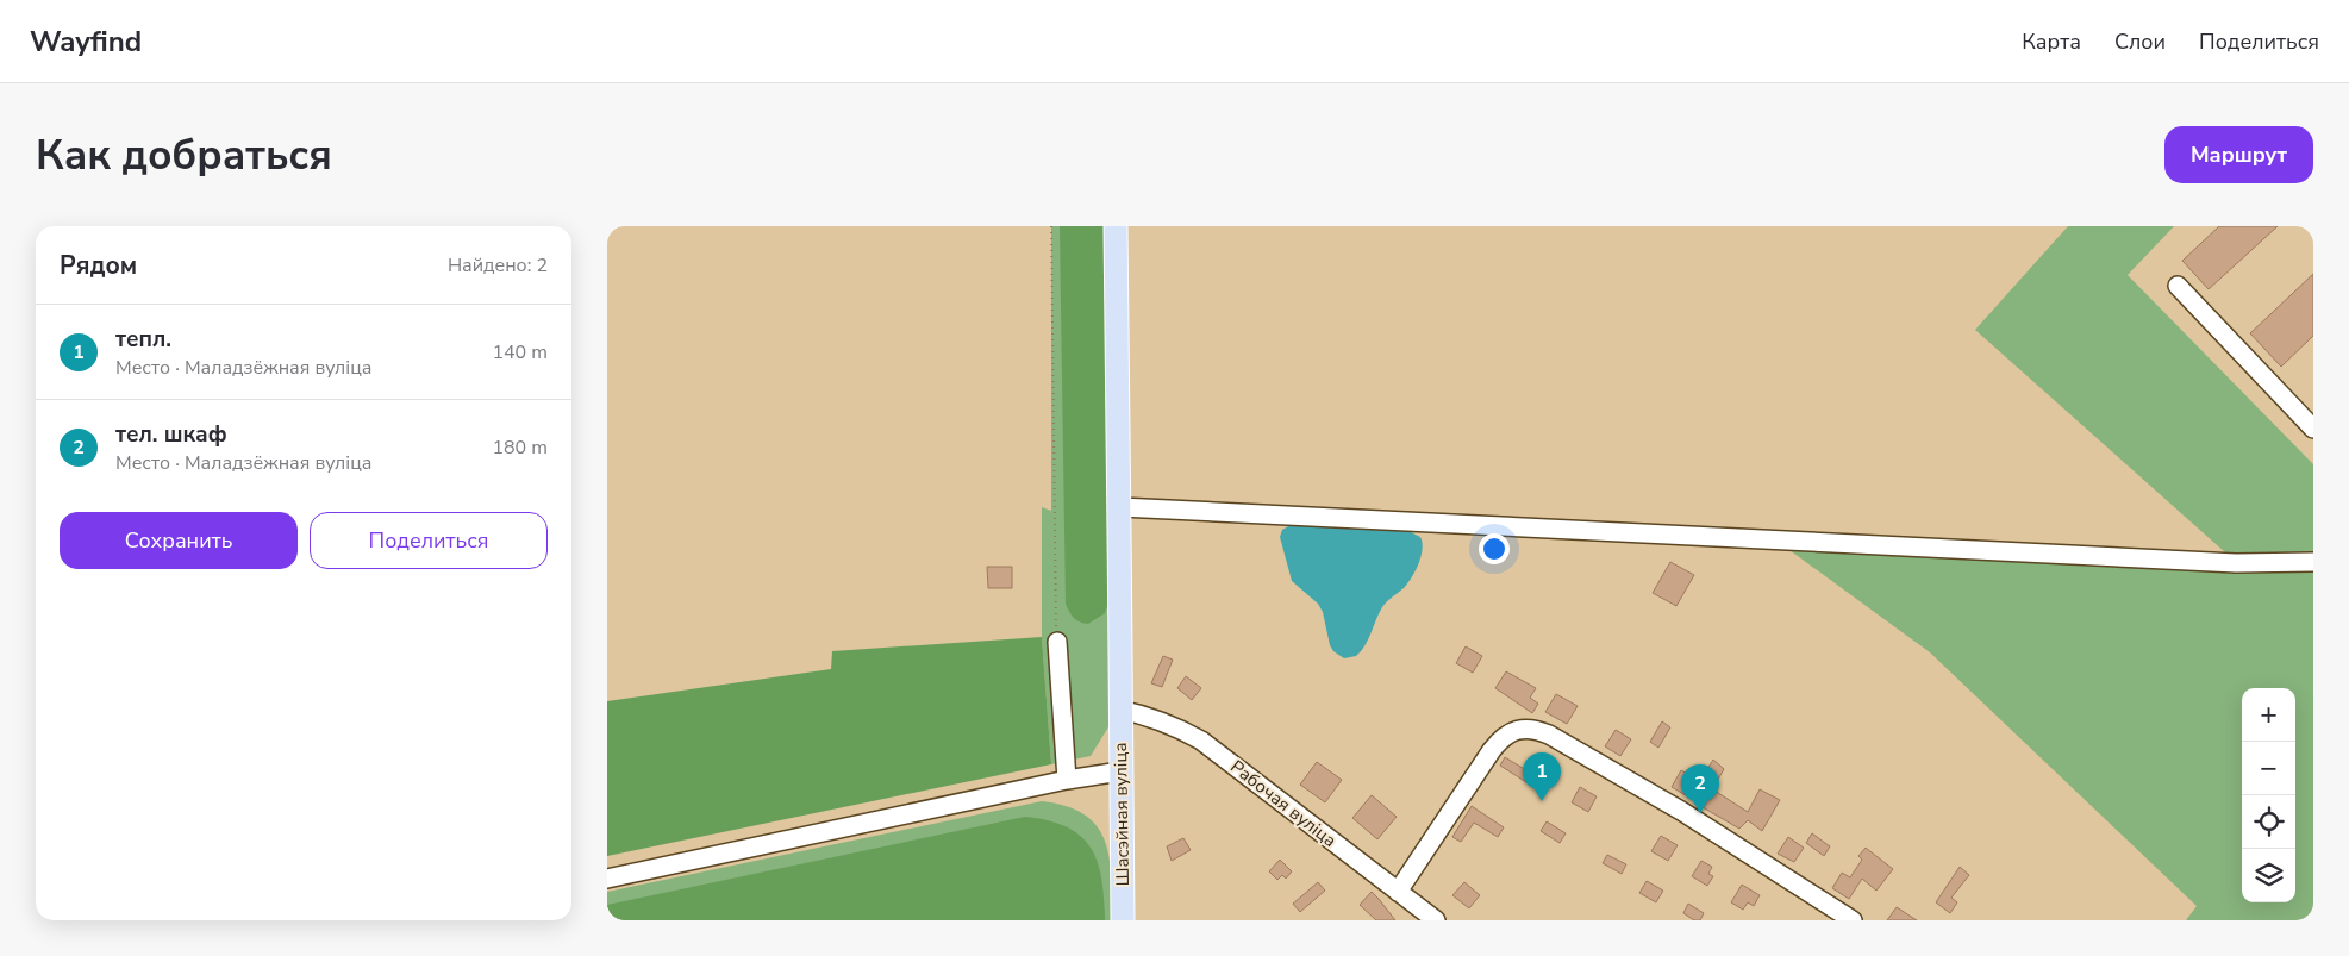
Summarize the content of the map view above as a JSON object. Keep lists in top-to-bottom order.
{
  "streets": {
    "main road": ["Шасэйная вуліца"],
    "street": ["Рабочая вуліца"]
  },
  "crossings": [
    ["Рабочая вуліца", "Шасэйная вуліца"]
  ],
  "page": {
    "header": "Wayfind",
    "nav": ["Карта", "Слои", "Поделиться"],
    "buttons": [
      "Маршрут",
      ["Сохранить", "Поделиться"]
    ],
    "title": "Как добраться",
    "heading": ["Рядом", "Найдено: 2"],
    "list": [
      {
        "mark": "1",
        "name": "тепл.",
        "note": "Место · Маладзёжная вуліца",
        "value": "140 m"
      },
      {
        "mark": "2",
        "name": "тел. шкаф",
        "note": "Место · Маладзёжная вуліца",
        "value": "180 m"
      }
    ],
    "map_buttons": ["+", "−"],
    "pins": ["1", "2"]
  }
}
